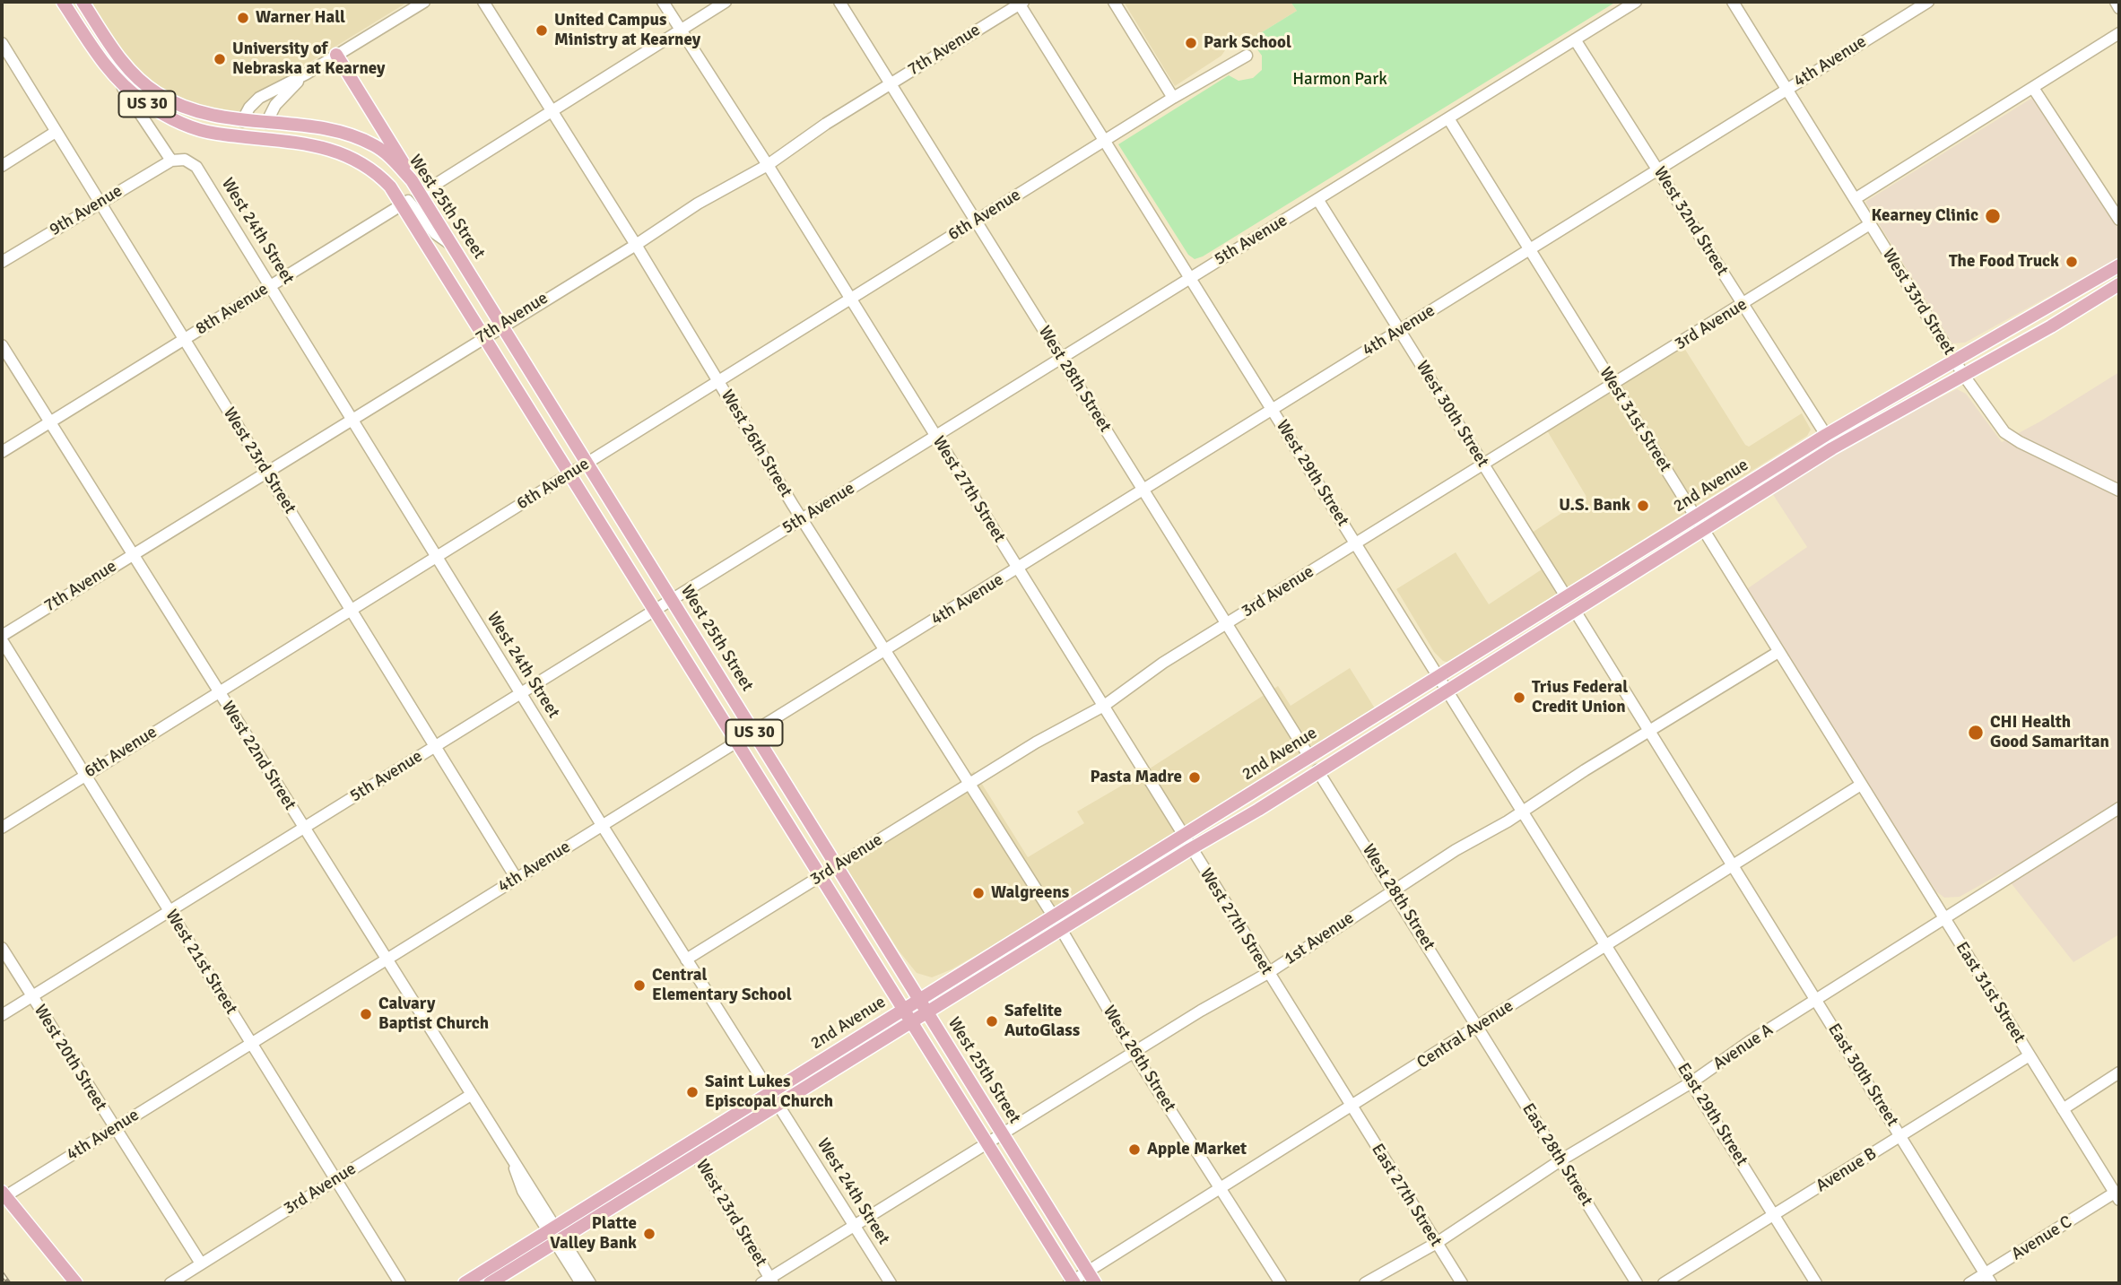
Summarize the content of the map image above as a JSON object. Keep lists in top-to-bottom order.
{
  "streets": {
    "main road": ["US 30", "West 25th Street", "2nd Avenue"],
    "street": [
      "7th Avenue",
      "4th Avenue",
      "9th Avenue",
      "6th Avenue",
      "West 32nd Street",
      "West 24th Street",
      "5th Avenue",
      "West 33rd Street",
      "8th Avenue",
      "3rd Avenue",
      "West 28th Street",
      "West 30th Street",
      "West 31st Street",
      "West 26th Street",
      "West 23rd Street",
      "West 29th Street",
      "West 27th Street",
      "West 22nd Street",
      "1st Avenue",
      "West 21st Street",
      "East 31st Street",
      "Central Avenue",
      "Avenue A",
      "West 20th Street",
      "East 30th Street",
      "East 29th Street",
      "East 28th Street",
      "Avenue B",
      "East 27th Street",
      "Avenue C"
    ]
  },
  "crossings": [
    ["7th Avenue", "West 25th Street"],
    ["7th Avenue", "West 24th Street"],
    ["7th Avenue", "West 28th Street"],
    ["7th Avenue", "West 26th Street"],
    ["7th Avenue", "West 23rd Street"],
    ["7th Avenue", "West 29th Street"],
    ["7th Avenue", "West 27th Street"],
    ["7th Avenue", "West 22nd Street"],
    ["4th Avenue", "West 25th Street"],
    ["4th Avenue", "West 32nd Street"],
    ["4th Avenue", "West 24th Street"],
    ["4th Avenue", "West 33rd Street"],
    ["4th Avenue", "West 28th Street"],
    ["4th Avenue", "West 30th Street"],
    ["4th Avenue", "West 31st Street"],
    ["4th Avenue", "West 26th Street"],
    ["4th Avenue", "West 23rd Street"],
    ["4th Avenue", "West 29th Street"],
    ["4th Avenue", "West 27th Street"],
    ["4th Avenue", "West 22nd Street"],
    ["4th Avenue", "West 21st Street"],
    ["4th Avenue", "West 20th Street"],
    ["US 30", "West 25th Street"],
    ["US 30", "Central Avenue"],
    ["West 25th Street", "6th Avenue"],
    ["West 25th Street", "5th Avenue"],
    ["West 25th Street", "8th Avenue"],
    ["West 25th Street", "3rd Avenue"],
    ["West 25th Street", "2nd Avenue"],
    ["West 25th Street", "1st Avenue"],
    ["West 25th Street", "Central Avenue"],
    ["9th Avenue", "West 24th Street"],
    ["9th Avenue", "West 23rd Street"],
    ["6th Avenue", "West 24th Street"],
    ["6th Avenue", "West 28th Street"],
    ["6th Avenue", "West 26th Street"],
    ["6th Avenue", "West 23rd Street"],
    ["6th Avenue", "West 29th Street"],
    ["6th Avenue", "West 27th Street"],
    ["6th Avenue", "West 22nd Street"],
    ["6th Avenue", "West 21st Street"],
    ["West 32nd Street", "5th Avenue"],
    ["West 32nd Street", "3rd Avenue"],
    ["West 32nd Street", "2nd Avenue"],
    ["West 24th Street", "5th Avenue"],
    ["West 24th Street", "8th Avenue"],
    ["West 24th Street", "3rd Avenue"],
    ["West 24th Street", "2nd Avenue"],
    ["West 24th Street", "1st Avenue"],
    ["5th Avenue", "West 28th Street"],
    ["5th Avenue", "West 30th Street"],
    ["5th Avenue", "West 31st Street"],
    ["5th Avenue", "West 26th Street"],
    ["5th Avenue", "West 23rd Street"],
    ["5th Avenue", "West 29th Street"],
    ["5th Avenue", "West 27th Street"],
    ["5th Avenue", "West 22nd Street"],
    ["5th Avenue", "West 21st Street"],
    ["5th Avenue", "West 20th Street"],
    ["West 33rd Street", "3rd Avenue"],
    ["West 33rd Street", "2nd Avenue"],
    ["8th Avenue", "West 23rd Street"],
    ["8th Avenue", "West 22nd Street"],
    ["3rd Avenue", "West 28th Street"],
    ["3rd Avenue", "West 30th Street"],
    ["3rd Avenue", "West 31st Street"],
    ["3rd Avenue", "West 26th Street"],
    ["3rd Avenue", "West 29th Street"],
    ["3rd Avenue", "West 27th Street"],
    ["3rd Avenue", "West 22nd Street"],
    ["3rd Avenue", "West 21st Street"],
    ["3rd Avenue", "West 20th Street"],
    ["West 28th Street", "2nd Avenue"],
    ["West 28th Street", "1st Avenue"],
    ["West 28th Street", "Central Avenue"],
    ["West 28th Street", "East 28th Street"],
    ["West 30th Street", "2nd Avenue"],
    ["West 31st Street", "2nd Avenue"],
    ["West 31st Street", "1st Avenue"],
    ["West 31st Street", "East 31st Street"],
    ["West 31st Street", "Central Avenue"],
    ["West 26th Street", "2nd Avenue"],
    ["West 26th Street", "1st Avenue"],
    ["West 26th Street", "Central Avenue"],
    ["West 23rd Street", "2nd Avenue"],
    ["West 23rd Street", "1st Avenue"],
    ["West 29th Street", "2nd Avenue"],
    ["West 29th Street", "1st Avenue"],
    ["West 29th Street", "Central Avenue"],
    ["West 29th Street", "East 29th Street"],
    ["2nd Avenue", "West 27th Street"],
    ["2nd Avenue", "West 22nd Street"],
    ["West 27th Street", "1st Avenue"],
    ["West 27th Street", "Central Avenue"],
    ["West 27th Street", "East 27th Street"],
    ["East 31st Street", "Central Avenue"],
    ["East 31st Street", "Avenue A"],
    ["East 31st Street", "Avenue B"],
    ["East 31st Street", "Avenue C"],
    ["Central Avenue", "East 30th Street"],
    ["Central Avenue", "East 29th Street"],
    ["Central Avenue", "East 28th Street"],
    ["Central Avenue", "East 27th Street"],
    ["Avenue A", "East 30th Street"],
    ["Avenue A", "East 29th Street"],
    ["Avenue A", "East 28th Street"],
    ["Avenue A", "East 27th Street"],
    ["East 30th Street", "Avenue B"],
    ["East 30th Street", "Avenue C"],
    ["East 29th Street", "Avenue B"]
  ],
  "parks": ["Harmon Park"],
  "places": [
    "Warner Hall",
    "United Campus Ministry at Kearney",
    "Park School",
    "University of Nebraska at Kearney",
    "Kearney Clinic",
    "The Food Truck",
    "U.S. Bank",
    "Trius Federal Credit Union",
    "CHI Health Good Samaritan",
    "Pasta Madre",
    "Walgreens",
    "Central Elementary School",
    "Calvary Baptist Church",
    "Safelite AutoGlass",
    "Saint Lukes Episcopal Church",
    "Apple Market",
    "Platte Valley Bank"
  ]
}
